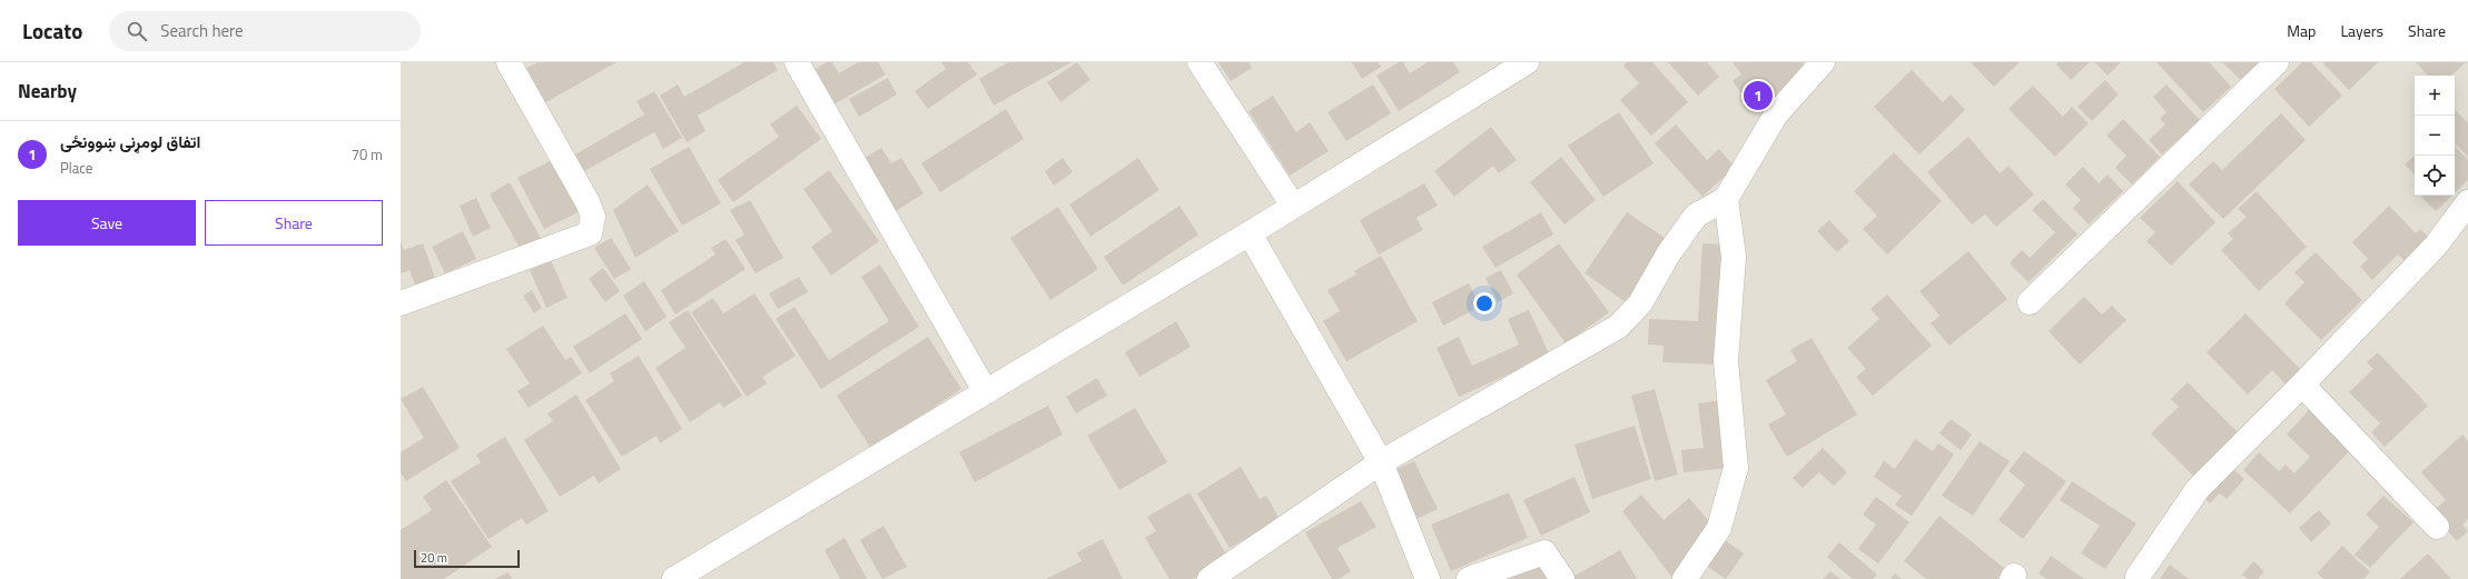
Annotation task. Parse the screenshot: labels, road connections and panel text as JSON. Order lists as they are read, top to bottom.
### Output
{
  "scale_bar": "20 m",
  "page": {
    "header": "Locato",
    "search": "Search here",
    "nav": ["Map", "Layers", "Share"],
    "heading": "Nearby",
    "map_buttons": ["+", "−"],
    "pins": "1",
    "list": [
      {
        "mark": "1",
        "name": "اتفاق لومړنی ښوونځی",
        "note": "Place",
        "value": "70 m"
      }
    ],
    "buttons": ["Save", "Share"],
    "scale": "20 m"
  }
}
